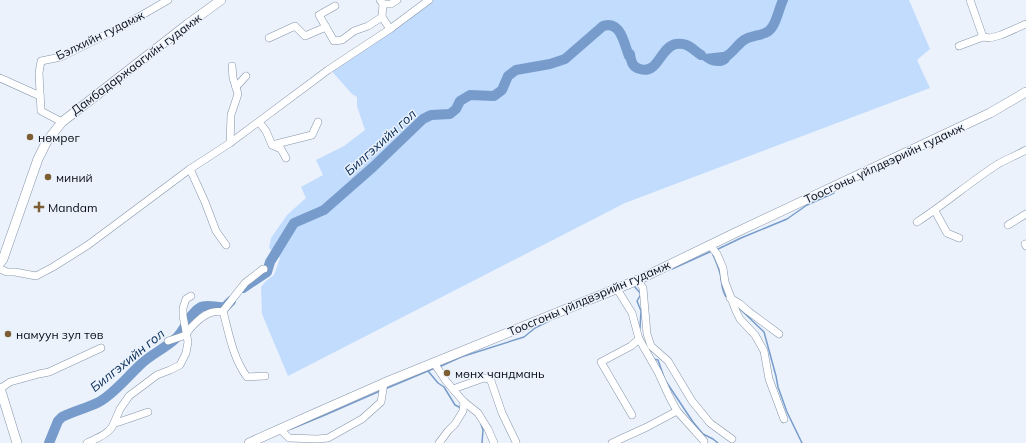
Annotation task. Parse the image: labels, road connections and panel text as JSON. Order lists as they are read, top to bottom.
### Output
{
  "streets": {
    "main road": ["Дамбадаржаагийн гудамж", "Тоосгоны үйлдвэрийн гудамж"],
    "street": ["Бэлхийн гудамж"]
  },
  "crossings": [
    ["Бэлхийн гудамж", "Дамбадаржаагийн гудамж"]
  ],
  "water": ["Билгэхийн гол"],
  "places": {
    "other": [
      "нөмрөг",
      "миний",
      "намуун зул төв",
      "мөнх чандмань"
    ],
    "health": ["Mandam"]
  }
}
